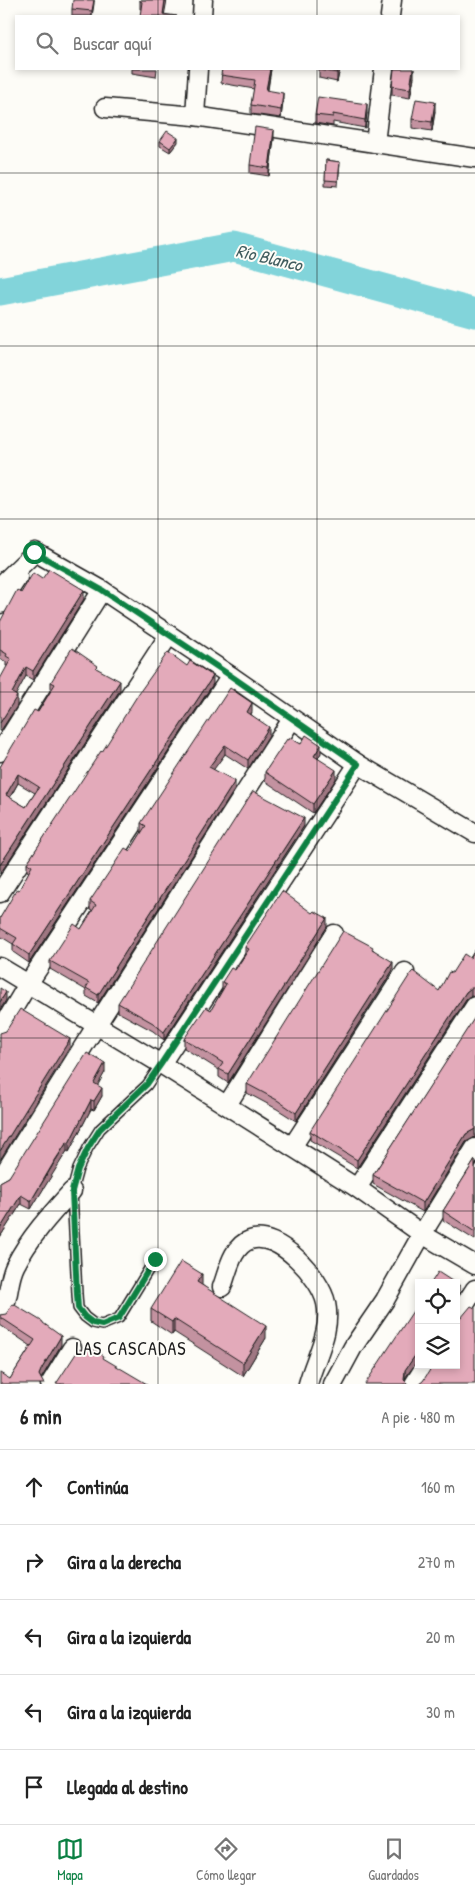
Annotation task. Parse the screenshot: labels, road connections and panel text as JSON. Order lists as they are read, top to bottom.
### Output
{
  "districts": ["LAS CASCADAS"],
  "water": ["Río Blanco"],
  "page": {
    "search": "Buscar aquí",
    "heading": ["6 min", "A pie · 480 m"],
    "list": [
      ["Continúa", "160 m"],
      ["Gira a la derecha", "270 m"],
      ["Gira a la izquierda", "20 m"],
      ["Gira a la izquierda", "30 m"],
      "Llegada al destino"
    ],
    "nav": ["Mapa", "Cómo llegar", "Guardados"]
  }
}
